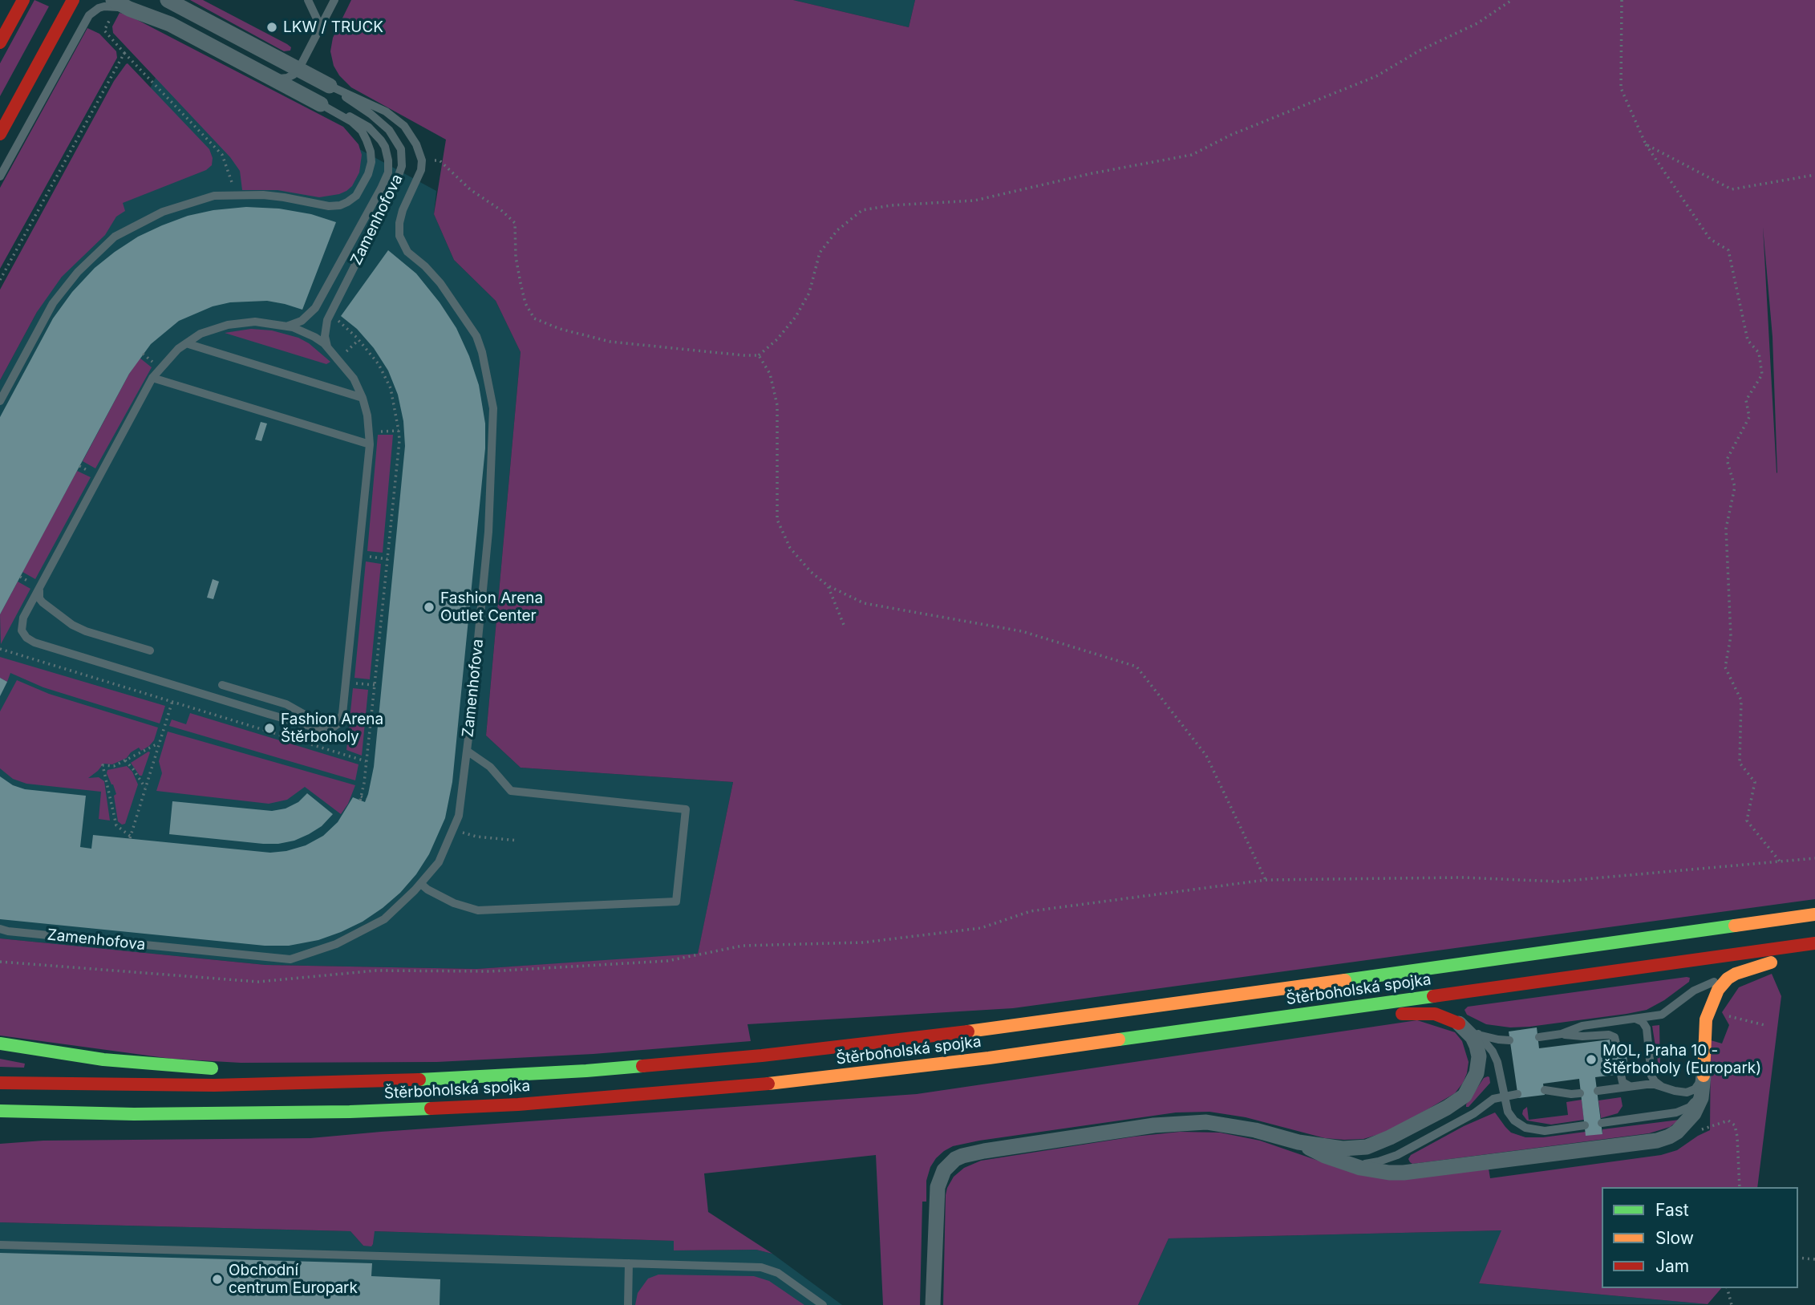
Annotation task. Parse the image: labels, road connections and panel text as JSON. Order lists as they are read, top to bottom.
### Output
{
  "streets": {
    "main road": ["Štěrboholská spojka"],
    "street": ["Zamenhofova"]
  },
  "places": [
    "LKW / TRUCK",
    "Fashion Arena Outlet Center",
    "Fashion Arena Štěrboholy",
    "MOL, Praha 10 - Štěrboholy (Europark)",
    "Obchodní centrum Europark"
  ],
  "legend": ["Fast", "Slow", "Jam"]
}
